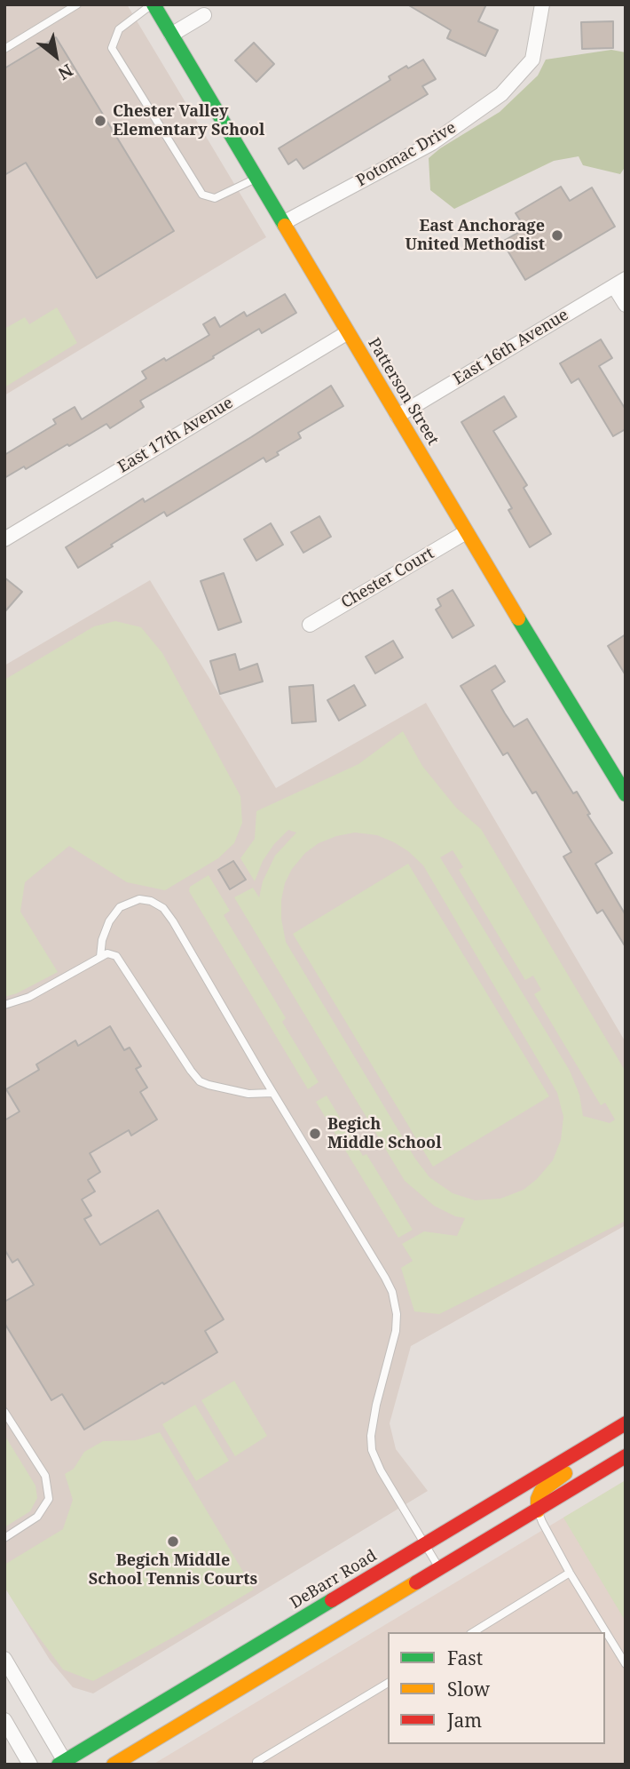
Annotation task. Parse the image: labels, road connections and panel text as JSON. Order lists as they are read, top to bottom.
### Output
{
  "streets": {
    "main road": ["Patterson Street", "DeBarr Road"],
    "street": [
      "Potomac Drive",
      "East 16th Avenue",
      "East 17th Avenue",
      "Chester Court"
    ]
  },
  "crossings": [
    ["Potomac Drive", "Patterson Street"],
    ["East 16th Avenue", "Patterson Street"],
    ["Patterson Street", "East 17th Avenue"],
    ["Patterson Street", "Chester Court"]
  ],
  "places": [
    "Chester Valley Elementary School",
    "East Anchorage United Methodist",
    "Begich Middle School",
    "Begich Middle School Tennis Courts"
  ],
  "legend": ["Fast", "Slow", "Jam"],
  "north": "bottom right"
}
